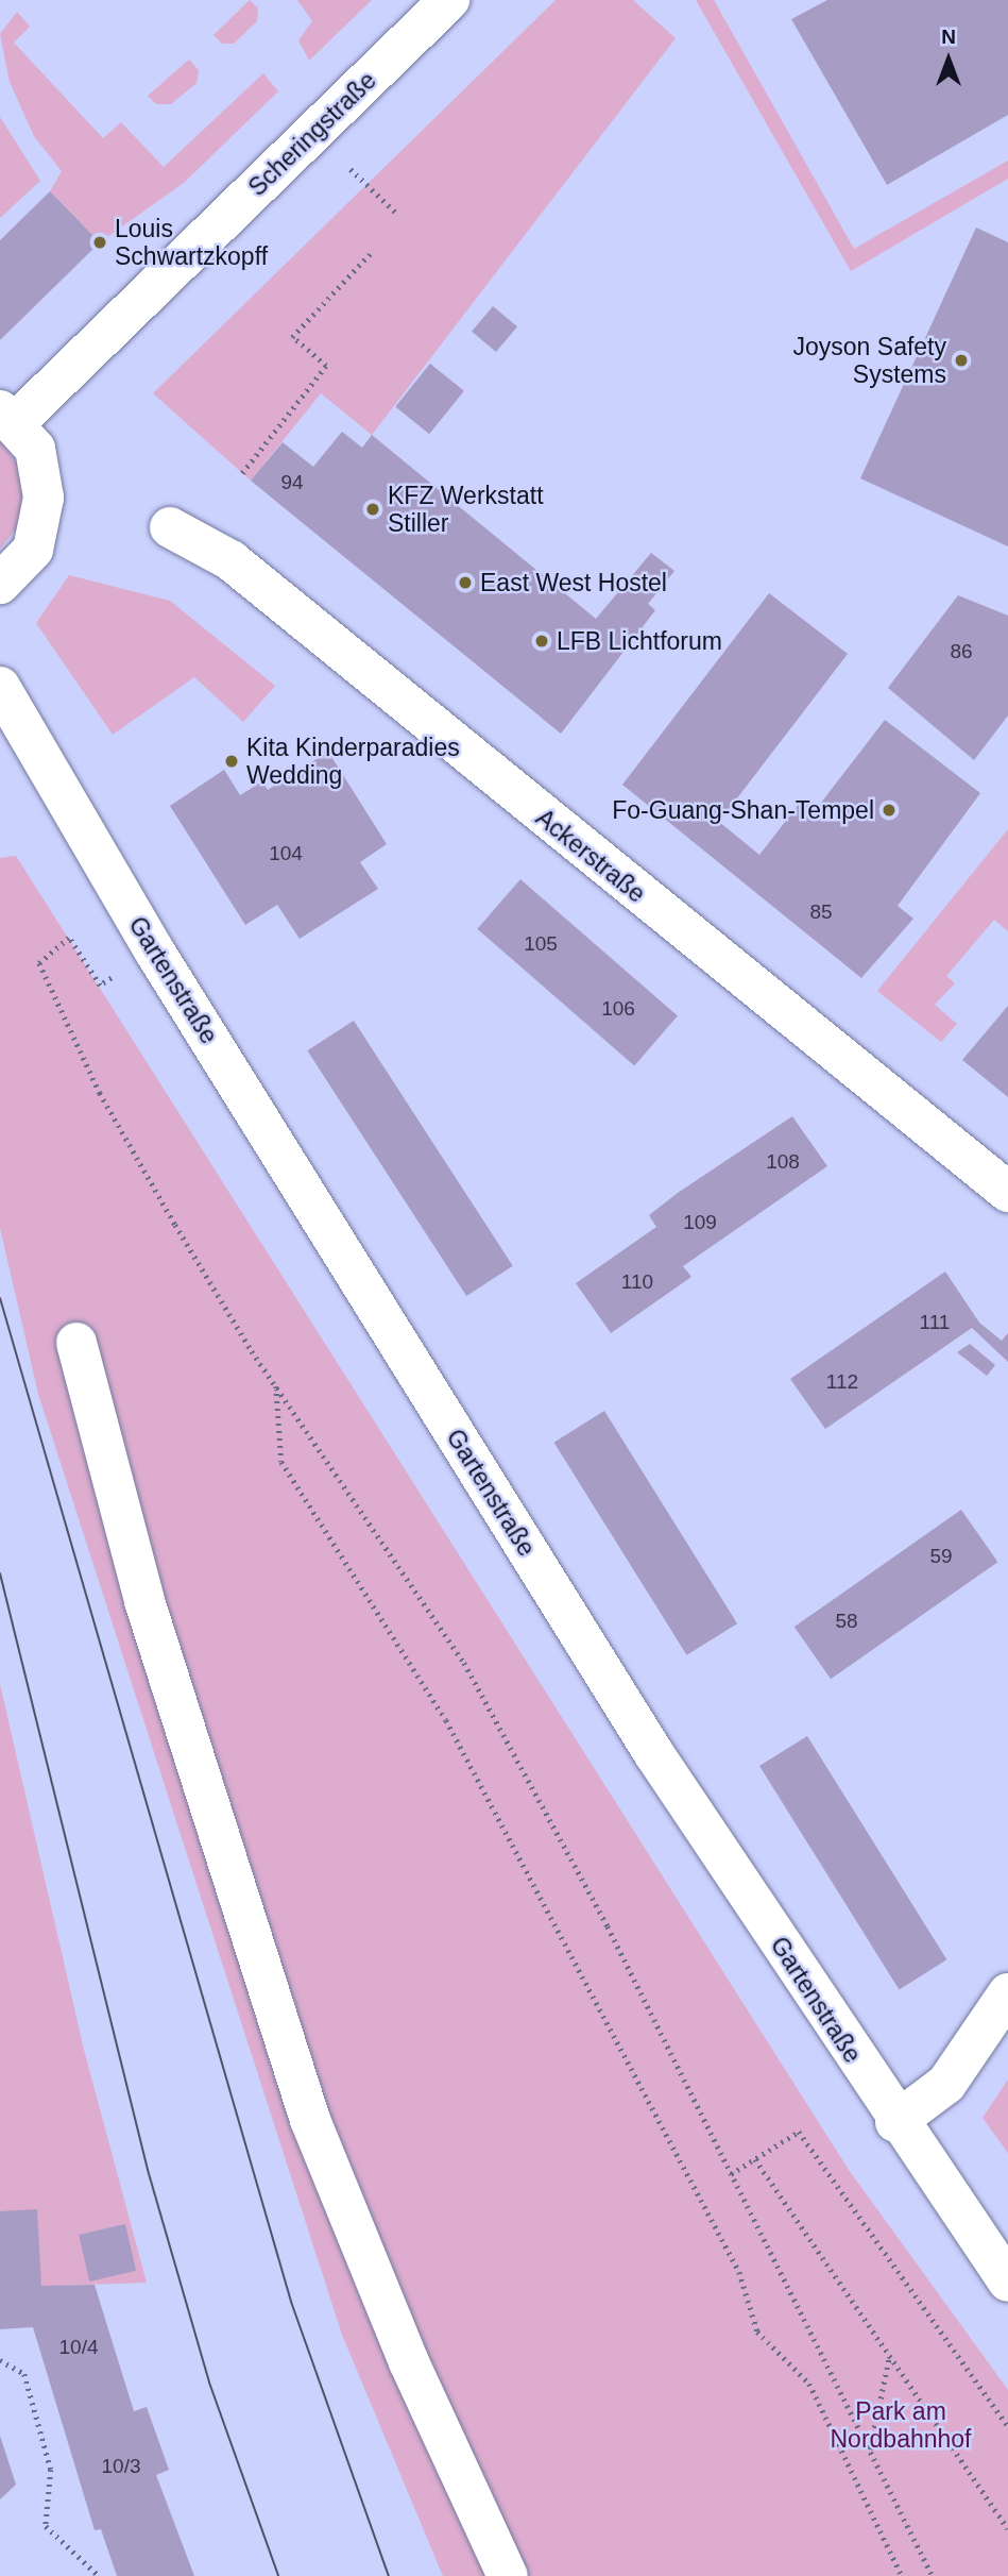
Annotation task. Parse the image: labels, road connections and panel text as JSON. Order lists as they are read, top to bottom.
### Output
{
  "streets": {
    "street": ["Scheringstraße", "Ackerstraße", "Gartenstraße"]
  },
  "parks": ["Park am Nordbahnhof"],
  "places": [
    "Louis Schwartzkopff",
    "Joyson Safety Systems",
    "KFZ Werkstatt Stiller",
    "East West Hostel",
    "LFB Lichtforum",
    "Kita Kinderparadies Wedding",
    "Fo-Guang-Shan-Tempel"
  ],
  "house_numbers": [
    "94",
    "86",
    "104",
    "85",
    "105",
    "106",
    "108",
    "109",
    "110",
    "111",
    "112",
    "59",
    "58",
    "10/4",
    "10/3"
  ],
  "north": "top"
}
